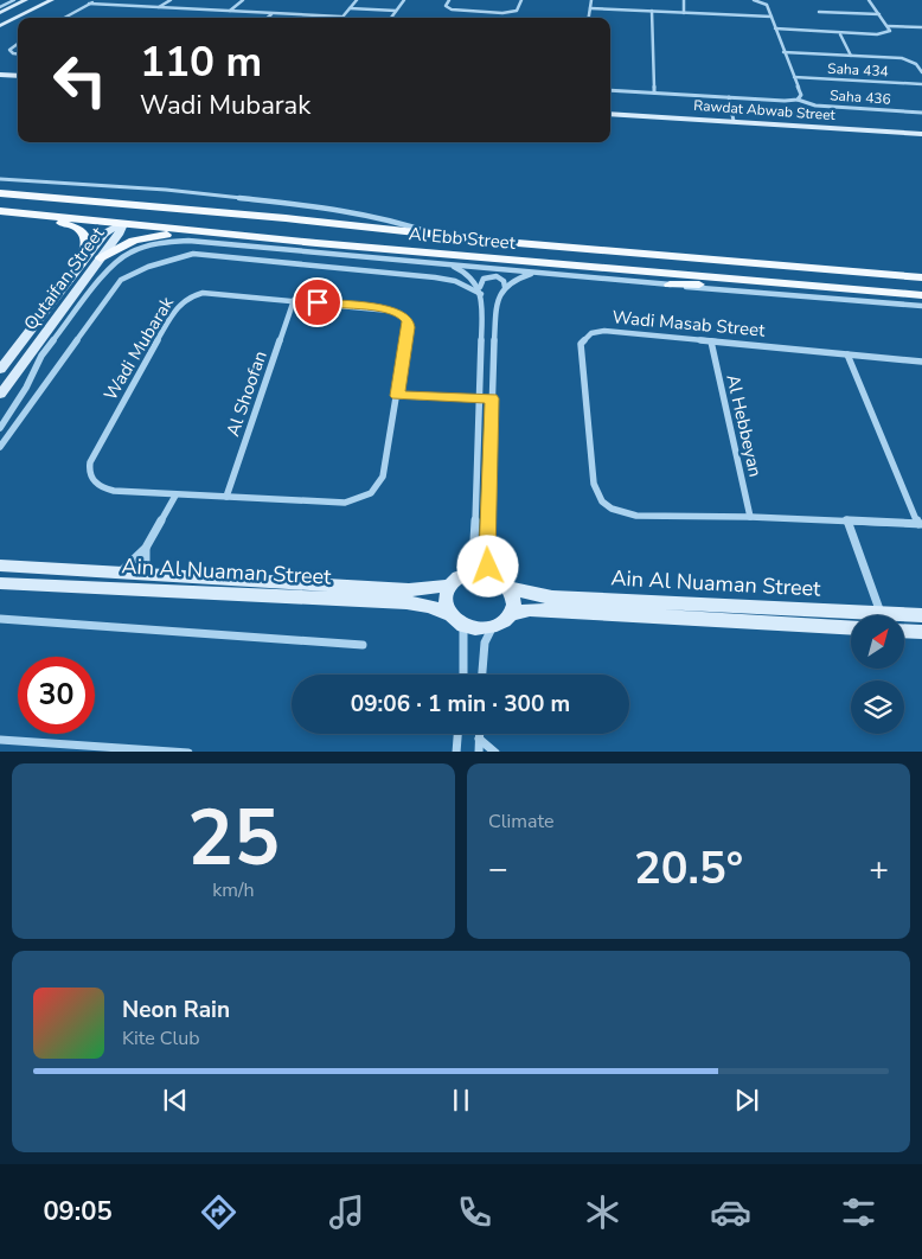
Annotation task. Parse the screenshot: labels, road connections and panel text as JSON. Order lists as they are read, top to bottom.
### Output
{
  "streets": {
    "main road": ["Al Ebb Street"],
    "street": [
      "Saha 434",
      "Saha 436",
      "Rawdat Abwab Street",
      "Qutaifan Street",
      "Wadi Masab Street",
      "Wadi Mubarak",
      "Al Shoofan",
      "Al Hebbeyan",
      "Ain Al Nuaman Street"
    ]
  },
  "crossings": [
    ["Al Ebb Street", "Qutaifan Street"],
    ["Wadi Masab Street", "Al Hebbeyan"],
    ["Wadi Mubarak", "Al Shoofan"]
  ],
  "north": "top right",
  "page": {
    "turn": ["110 m", "Wadi Mubarak"],
    "limit": "30",
    "trip": "09:06 · 1 min · 300 m",
    "tile": [
      ["25", "km/h"],
      "Climate"
    ],
    "heat": ["−", "20.5°", "+"],
    "song": ["Neon Rain", "Kite Club"],
    "tabs": "09:05"
  }
}
